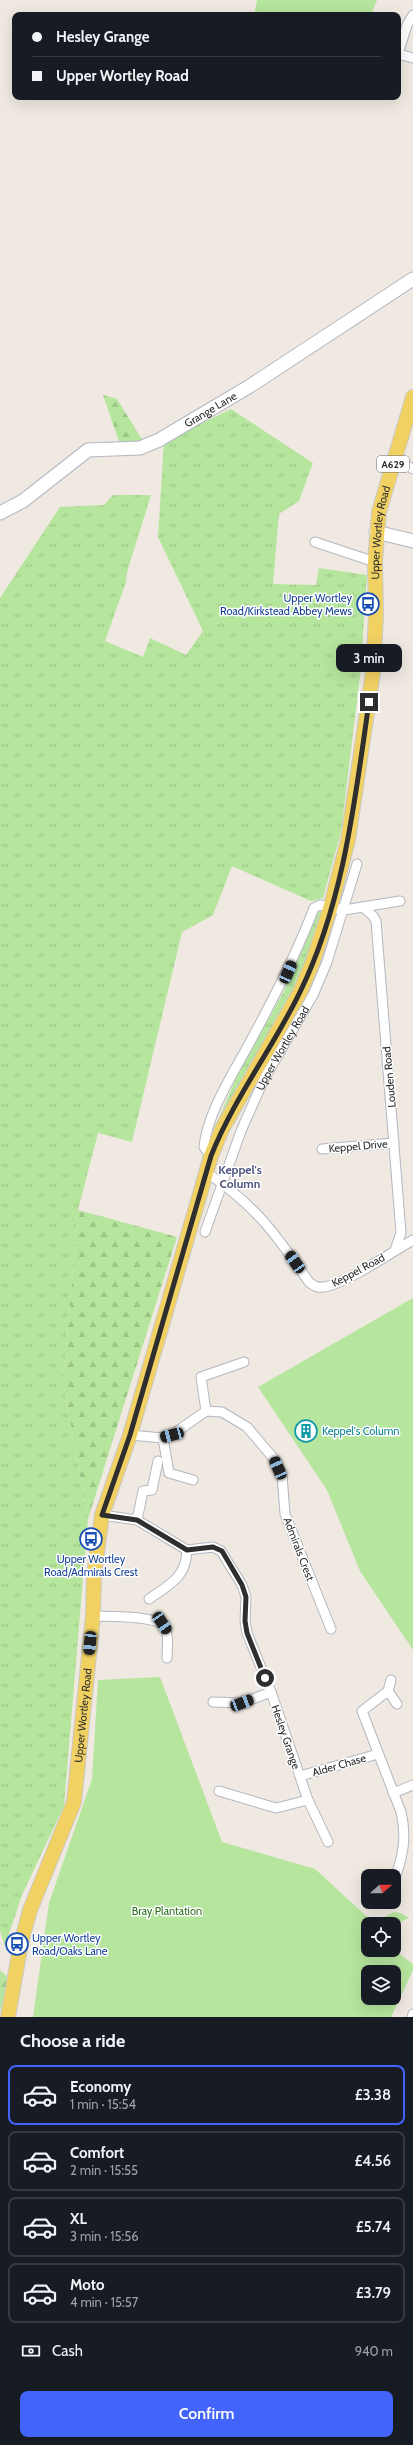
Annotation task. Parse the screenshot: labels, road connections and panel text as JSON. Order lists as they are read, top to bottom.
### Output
{
  "streets": {
    "main road": ["A629", "Upper Wortley Road"],
    "street": [
      "Grange Lane",
      "Louden Road",
      "Keppel Drive",
      "Keppel Road",
      "Admirals Crest",
      "Hesley Grange",
      "Alder Chase"
    ]
  },
  "crossings": [
    ["Upper Wortley Road", "Keppel Road"],
    ["Louden Road", "Keppel Drive"],
    ["Louden Road", "Keppel Road"],
    ["Hesley Grange", "Alder Chase"]
  ],
  "districts": ["Keppel's Column"],
  "parks": ["Bray Plantation"],
  "places": {
    "bus stop": ["Upper Wortley Road/Kirkstead Abbey Mews", "Upper Wortley Road/Admirals Crest", "Upper Wortley Road/Oaks Lane"],
    "building": ["Keppel's Column"]
  },
  "north": "right",
  "page": {
    "banner": ["Hesley Grange", "Upper Wortley Road"],
    "bubble": "3 min",
    "heading": "Choose a ride",
    "list": [
      {
        "name": "Economy",
        "note": "1 min · 15:54",
        "value": "£3.38"
      },
      {
        "name": "Comfort",
        "note": "2 min · 15:55",
        "value": "£4.56"
      },
      {
        "name": "XL",
        "note": "3 min · 15:56",
        "value": "£5.74"
      },
      {
        "name": "Moto",
        "note": "4 min · 15:57",
        "value": "£3.79"
      }
    ],
    "pay": ["Cash", "940 m"],
    "buttons": "Confirm"
  }
}
